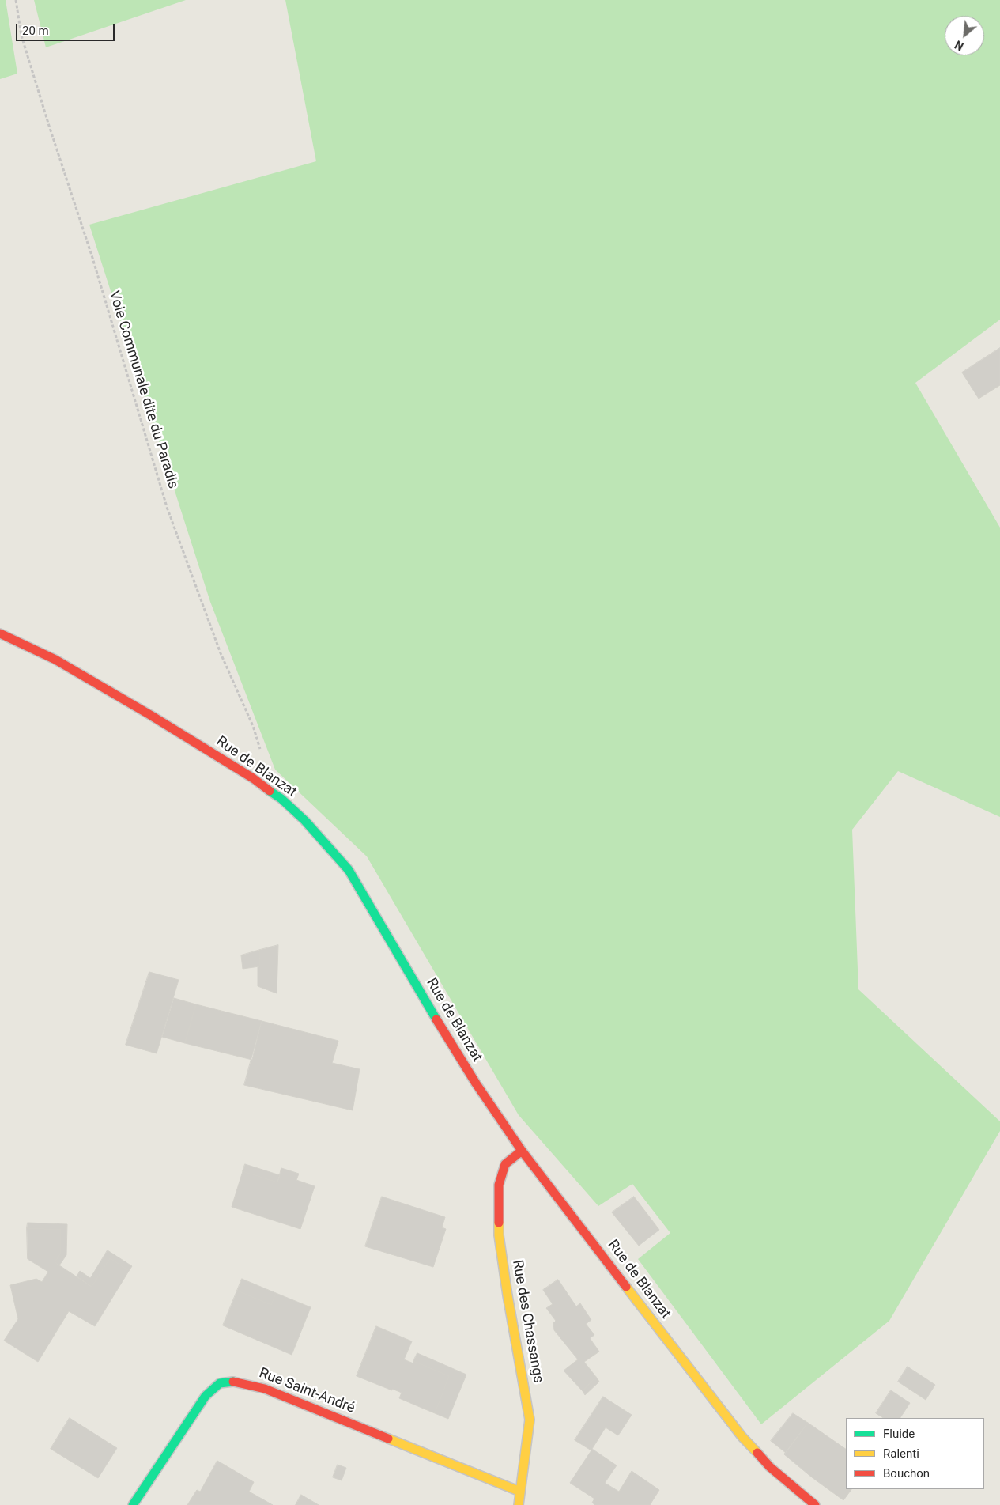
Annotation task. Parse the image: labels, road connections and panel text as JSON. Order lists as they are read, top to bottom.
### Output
{
  "streets": {
    "street": ["Rue de Blanzat", "Rue des Chassangs", "Rue Saint-André"],
    "path": ["Voie Communale dite du Paradis"]
  },
  "crossings": [
    ["Voie Communale dite du Paradis", "Rue de Blanzat"],
    ["Rue de Blanzat", "Rue des Chassangs"],
    ["Rue des Chassangs", "Rue Saint-André"]
  ],
  "legend": ["Fluide", "Ralenti", "Bouchon"],
  "scale_bar": "20 m",
  "north": "bottom left"
}
